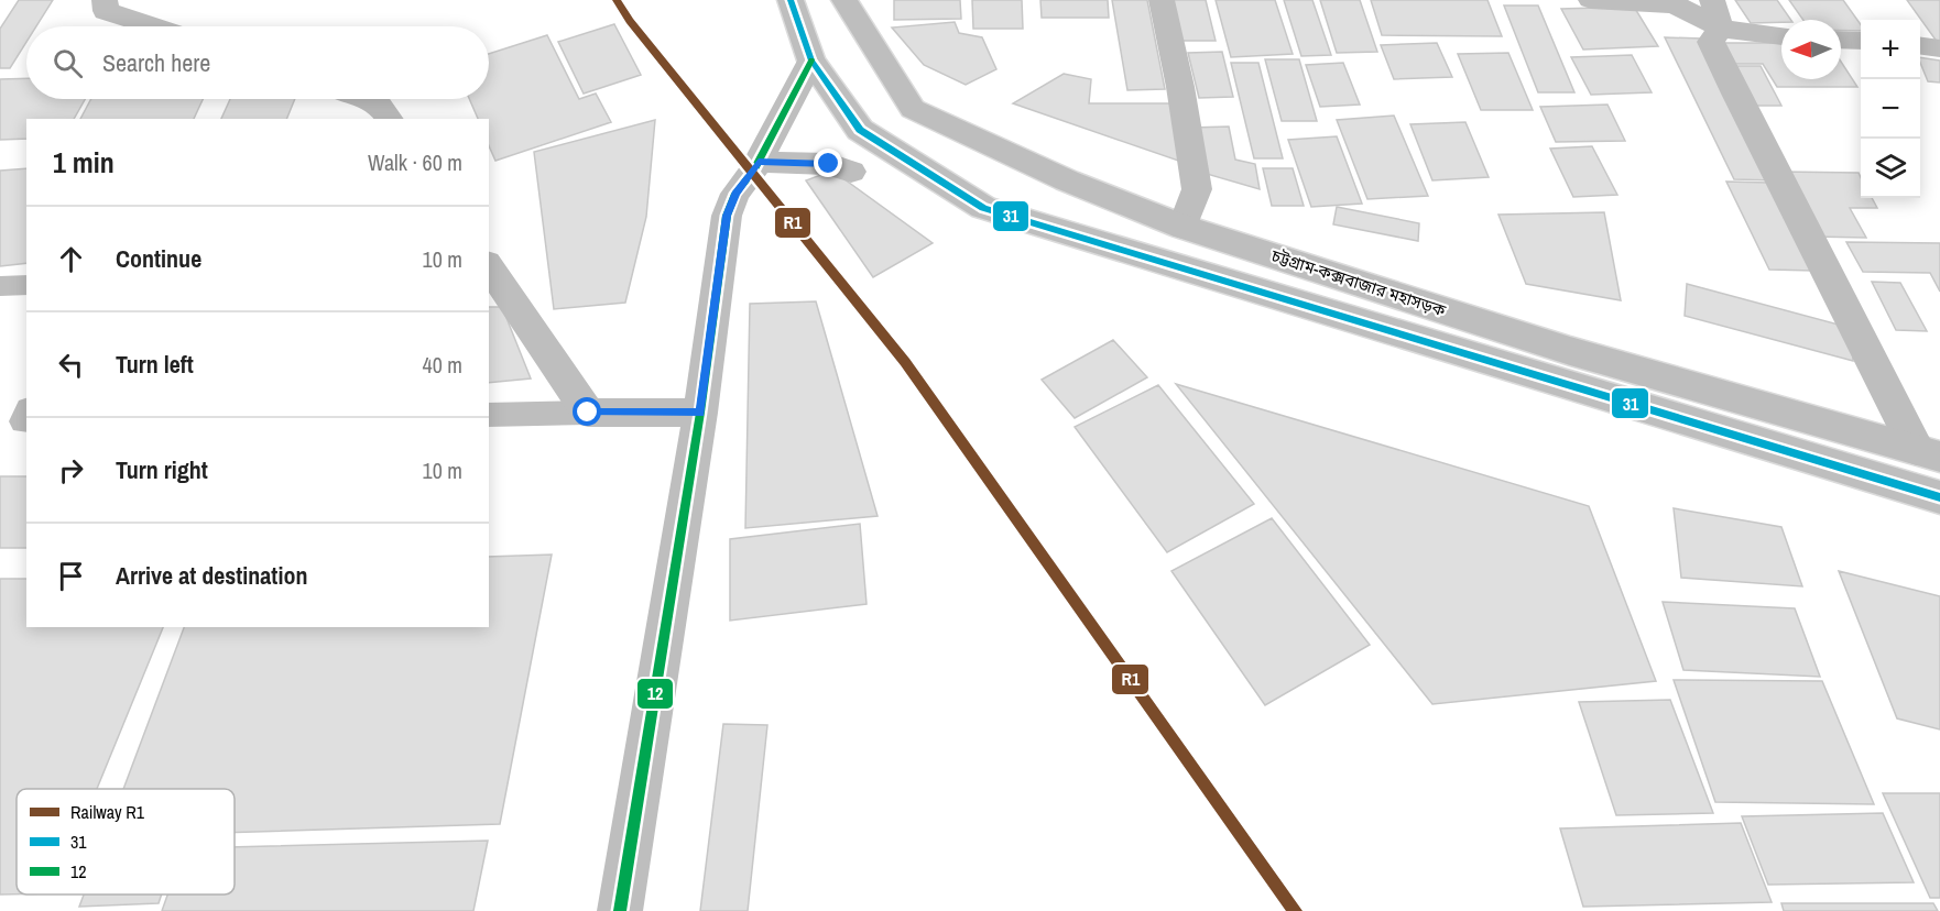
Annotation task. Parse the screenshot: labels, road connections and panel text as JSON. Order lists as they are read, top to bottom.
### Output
{
  "streets": {
    "main road": ["চট্টগ্রাম-কক্সবাজার মহাসড়ক"]
  },
  "lines": ["rail line R1", "transit line 31", "transit line 12"],
  "legend": ["Railway R1", "31", "12"],
  "north": "left",
  "page": {
    "map_buttons": ["+", "−"],
    "search": "Search here",
    "heading": ["1 min", "Walk · 60 m"],
    "list": [
      ["Continue", "10 m"],
      ["Turn left", "40 m"],
      ["Turn right", "10 m"],
      "Arrive at destination"
    ]
  }
}
